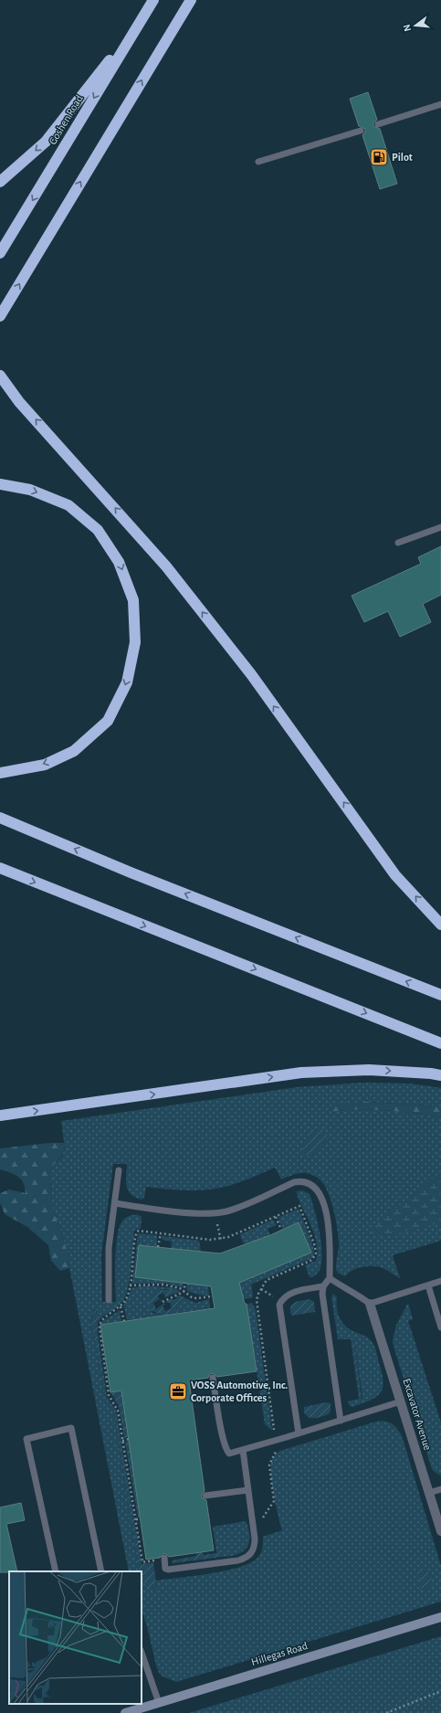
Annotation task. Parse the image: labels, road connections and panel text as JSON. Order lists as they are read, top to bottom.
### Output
{
  "streets": {
    "highway": ["Goshen Road"],
    "main road": ["Hillegas Road"],
    "street": ["Excavator Avenue"]
  },
  "places": {
    "fuel station": ["Pilot"],
    "office": ["VOSS Automotive, Inc. Corporate Offices"]
  },
  "north": "left"
}
